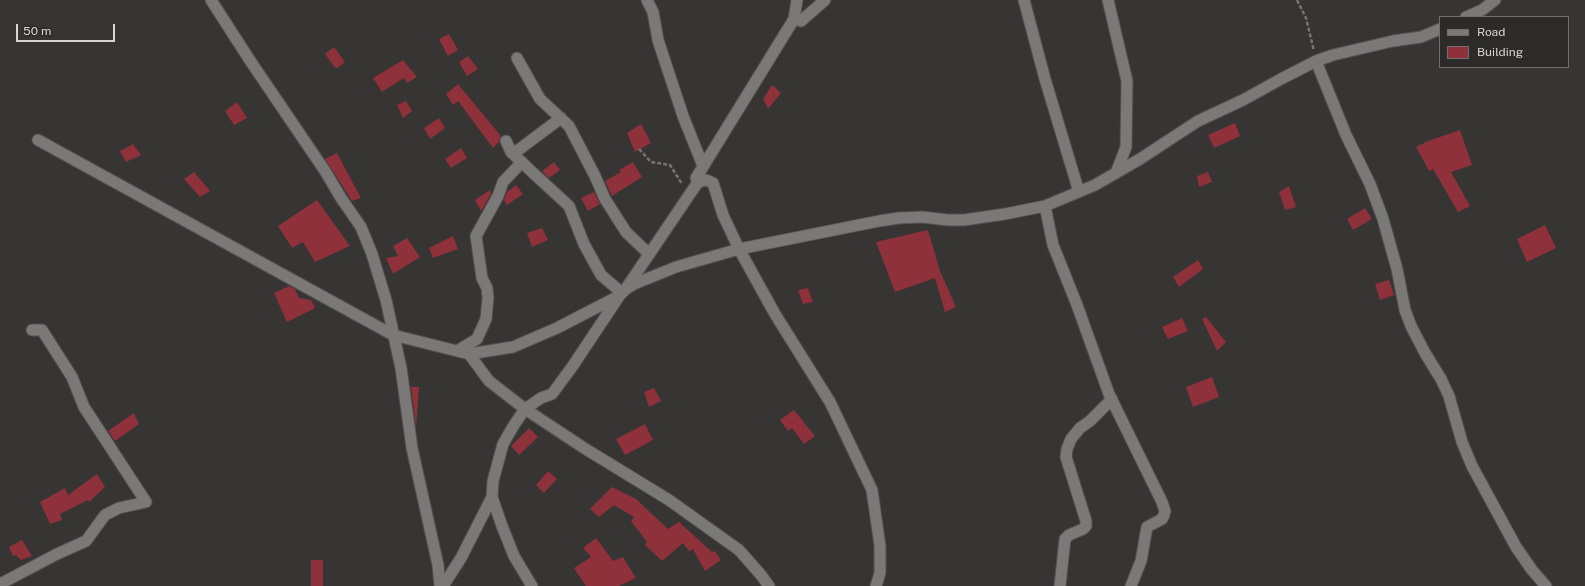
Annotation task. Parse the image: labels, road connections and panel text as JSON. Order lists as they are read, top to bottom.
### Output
{
  "legend": ["Road", "Building"],
  "scale_bar": "50 m"
}
